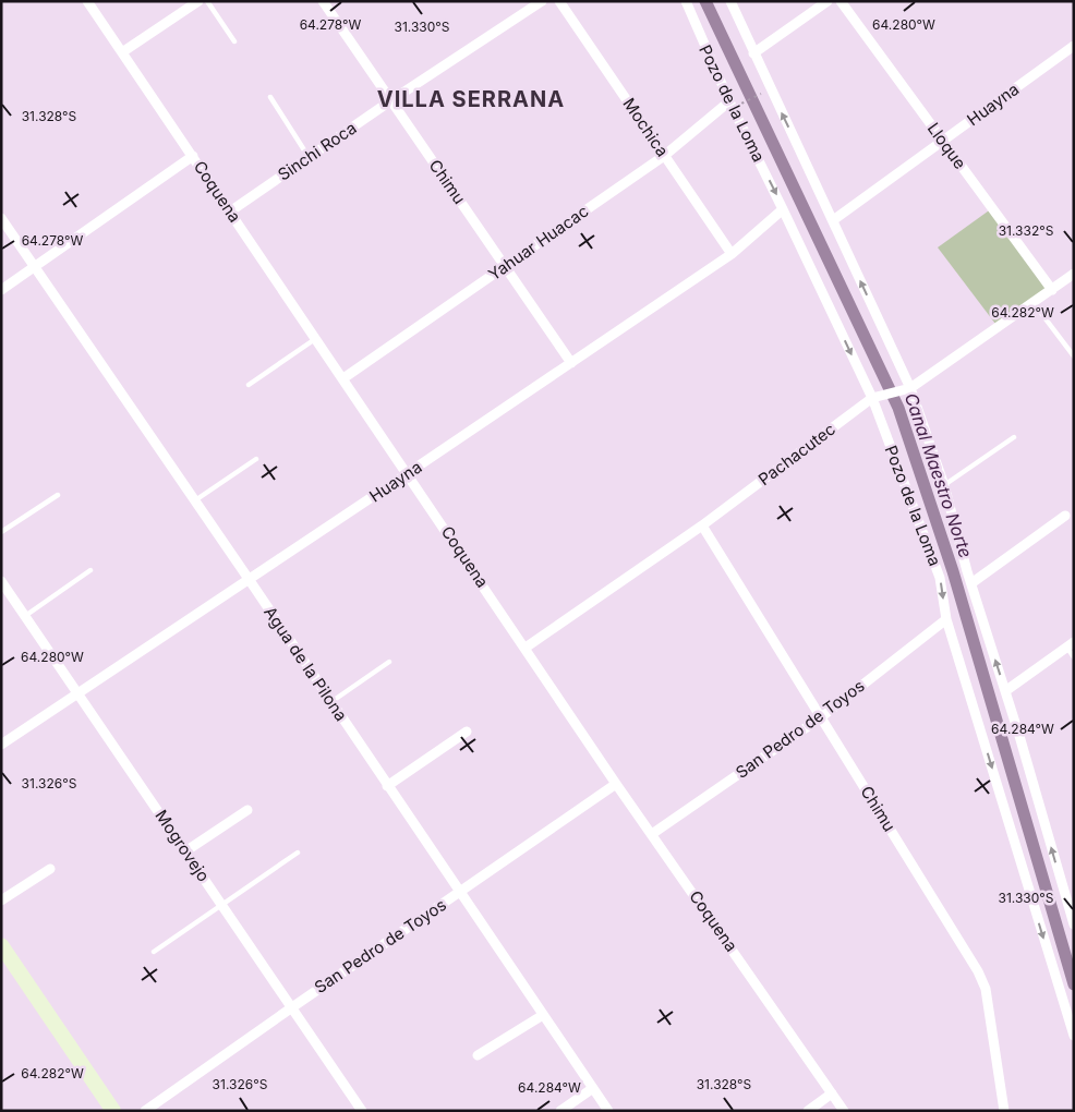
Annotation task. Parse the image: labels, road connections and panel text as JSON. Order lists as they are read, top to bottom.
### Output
{
  "streets": {
    "street": [
      "Pozo de la Loma",
      "Huayna",
      "Mochica",
      "Lloque",
      "Sinchi Roca",
      "Chimu",
      "Coquena",
      "Yahuar Huacac",
      "Pachacutec",
      "Agua de la Pilona",
      "San Pedro de Toyos",
      "Mogrovejo"
    ]
  },
  "crossings": [
    ["Pozo de la Loma", "Huayna"],
    ["Pozo de la Loma", "Yahuar Huacac"],
    ["Pozo de la Loma", "Pachacutec"],
    ["Pozo de la Loma", "San Pedro de Toyos"],
    ["Huayna", "Mochica"],
    ["Huayna", "Lloque"],
    ["Huayna", "Chimu"],
    ["Huayna", "Coquena"],
    ["Huayna", "Agua de la Pilona"],
    ["Huayna", "Mogrovejo"],
    ["Mochica", "Yahuar Huacac"],
    ["Lloque", "Pachacutec"],
    ["Sinchi Roca", "Chimu"],
    ["Sinchi Roca", "Coquena"],
    ["Chimu", "Yahuar Huacac"],
    ["Chimu", "Pachacutec"],
    ["Chimu", "San Pedro de Toyos"],
    ["Coquena", "Yahuar Huacac"],
    ["Coquena", "Pachacutec"],
    ["Coquena", "San Pedro de Toyos"],
    ["Agua de la Pilona", "San Pedro de Toyos"],
    ["San Pedro de Toyos", "Mogrovejo"]
  ],
  "districts": ["VILLA SERRANA"],
  "water": ["Canal Maestro Norte"],
  "coordinates": [
    "64.278°W",
    "64.280°W",
    "31.330°S",
    "31.328°S",
    "31.332°S",
    "64.282°W",
    "64.284°W",
    "31.326°S"
  ]
}
